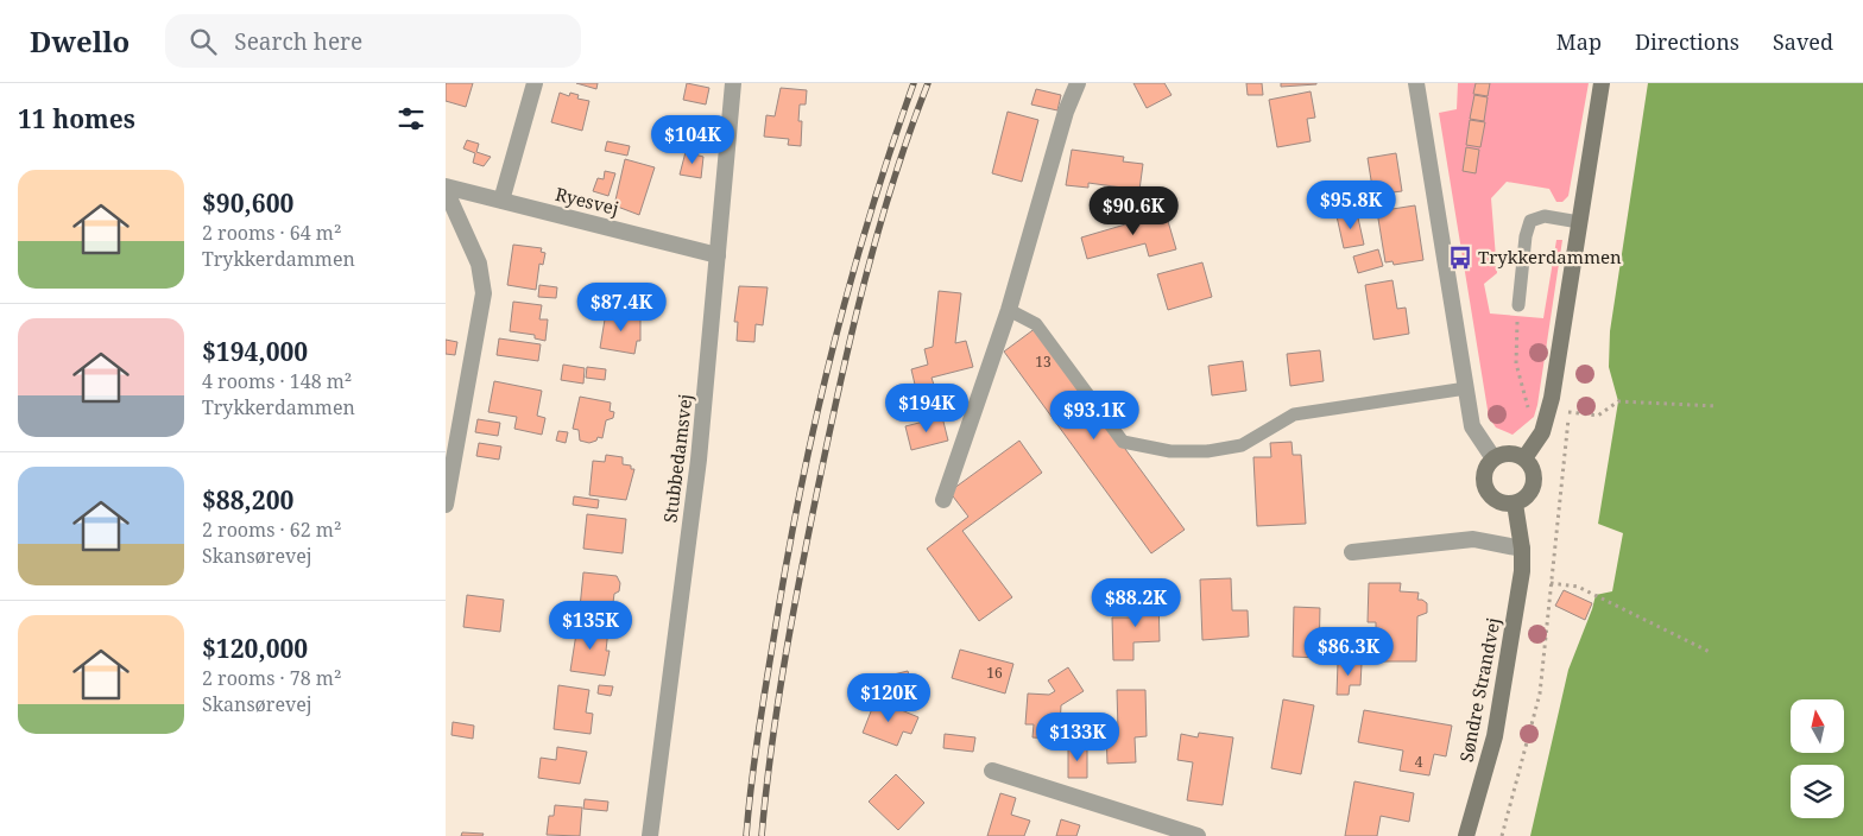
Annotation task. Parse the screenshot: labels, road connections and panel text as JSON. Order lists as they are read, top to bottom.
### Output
{
  "streets": {
    "main road": ["Søndre Strandvej"],
    "street": ["Ryesvej", "Stubbedamsvej"]
  },
  "crossings": [
    ["Ryesvej", "Stubbedamsvej"]
  ],
  "places": {
    "bus stop": ["Trykkerdammen"]
  },
  "house_numbers": ["13", "16", "4"],
  "north": "top",
  "page": {
    "header": "Dwello",
    "search": "Search here",
    "nav": ["Map", "Directions", "Saved"],
    "heading": "11 homes",
    "price": [
      "$104K",
      "$95.8K",
      "$90.6K",
      "$87.4K",
      "$194K",
      "$93.1K",
      "$88.2K",
      "$135K",
      "$86.3K",
      "$120K",
      "$133K"
    ],
    "list": [
      {
        "name": "$90,600",
        "note": "2 rooms · 64 m² · Trykkerdammen"
      },
      {
        "name": "$194,000",
        "note": "4 rooms · 148 m² · Trykkerdammen"
      },
      {
        "name": "$88,200",
        "note": "2 rooms · 62 m² · Skansørevej"
      },
      {
        "name": "$120,000",
        "note": "2 rooms · 78 m² · Skansørevej"
      }
    ]
  }
}
